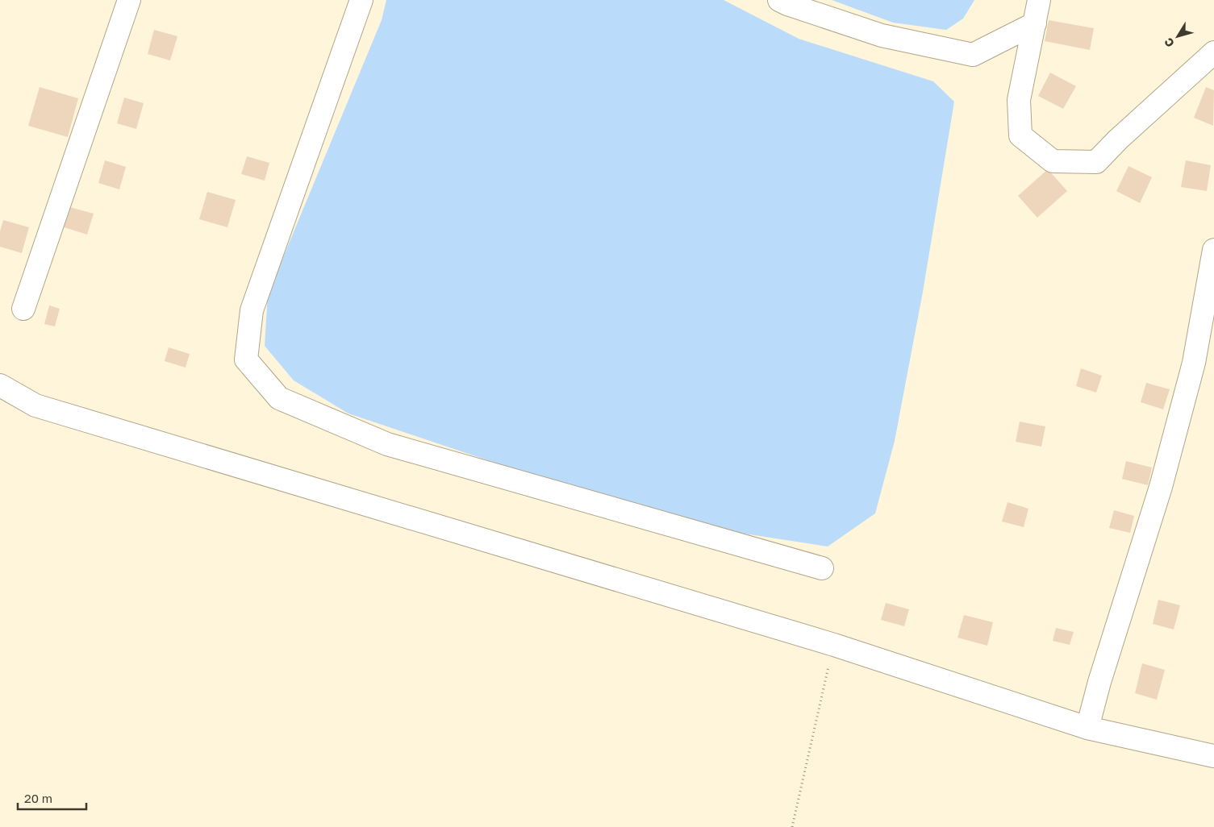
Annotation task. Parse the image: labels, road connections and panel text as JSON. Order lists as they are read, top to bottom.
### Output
{
  "scale_bar": "20 m",
  "north": "bottom left"
}
